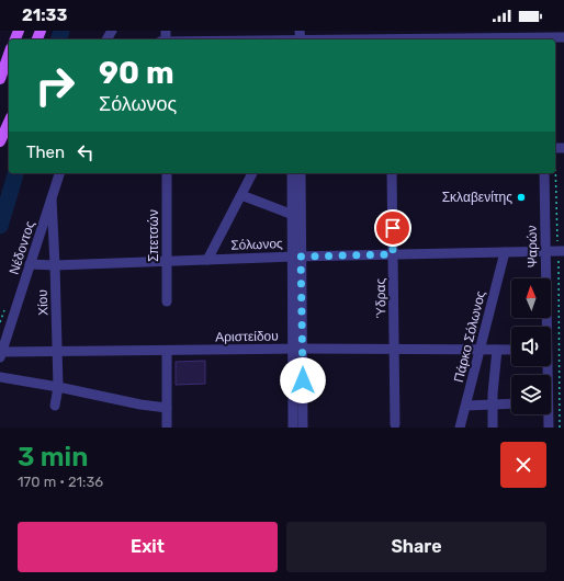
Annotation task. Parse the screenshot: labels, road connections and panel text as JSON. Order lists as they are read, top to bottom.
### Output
{
  "streets": {
    "street": [
      "Σπετσών",
      "Σόλωνος",
      "Ψαρών",
      "Νέδοντος",
      "Ύδρας",
      "Χίου",
      "Αριστείδου",
      "Πάρκο Σόλωνος"
    ]
  },
  "crossings": [
    ["Σπετσών", "Σόλωνος"],
    ["Σόλωνος", "Ψαρών"],
    ["Σόλωνος", "Νέδοντος"],
    ["Σόλωνος", "Ύδρας"],
    ["Σόλωνος", "Χίου"],
    ["Σόλωνος", "Πάρκο Σόλωνος"],
    ["Νέδοντος", "Χίου"],
    ["Νέδοντος", "Αριστείδου"],
    ["Ύδρας", "Αριστείδου"],
    ["Χίου", "Αριστείδου"],
    ["Αριστείδου", "Πάρκο Σόλωνος"]
  ],
  "places": ["Σκλαβενίτης"],
  "north": "top",
  "page": {
    "status": "21:33",
    "turn": ["90 m", "Σόλωνος"],
    "then": "Then",
    "heading": ["3 min", "170 m · 21:36"],
    "buttons": ["Exit", "Share"]
  }
}
